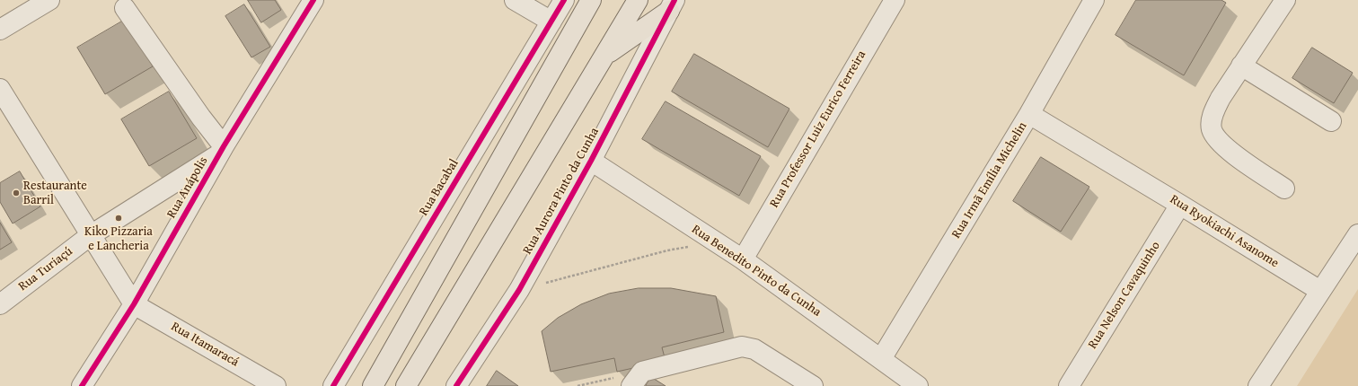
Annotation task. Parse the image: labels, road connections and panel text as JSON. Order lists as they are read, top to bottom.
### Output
{
  "streets": {
    "street": [
      "Rua Professor Luiz Eurico Ferreira",
      "Rua Irmã Emília Michelin",
      "Rua Anápolis",
      "Rua Bacabal",
      "Rua Aurora Pinto da Cunha",
      "Rua Ryokiachi Asanome",
      "Rua Turiaçú",
      "Rua Benedito Pinto da Cunha",
      "Rua Nelson Cavaquinho",
      "Rua Itamaracá"
    ]
  },
  "crossings": [
    ["Rua Professor Luiz Eurico Ferreira", "Rua Benedito Pinto da Cunha"],
    ["Rua Irmã Emília Michelin", "Rua Ryokiachi Asanome"],
    ["Rua Irmã Emília Michelin", "Rua Benedito Pinto da Cunha"],
    ["Rua Anápolis", "Rua Turiaçú"],
    ["Rua Anápolis", "Rua Itamaracá"],
    ["Rua Aurora Pinto da Cunha", "Rua Benedito Pinto da Cunha"],
    ["Rua Ryokiachi Asanome", "Rua Nelson Cavaquinho"]
  ],
  "places": ["Restaurante Barril", "Kiko Pizzaria e Lancheria"]
}
